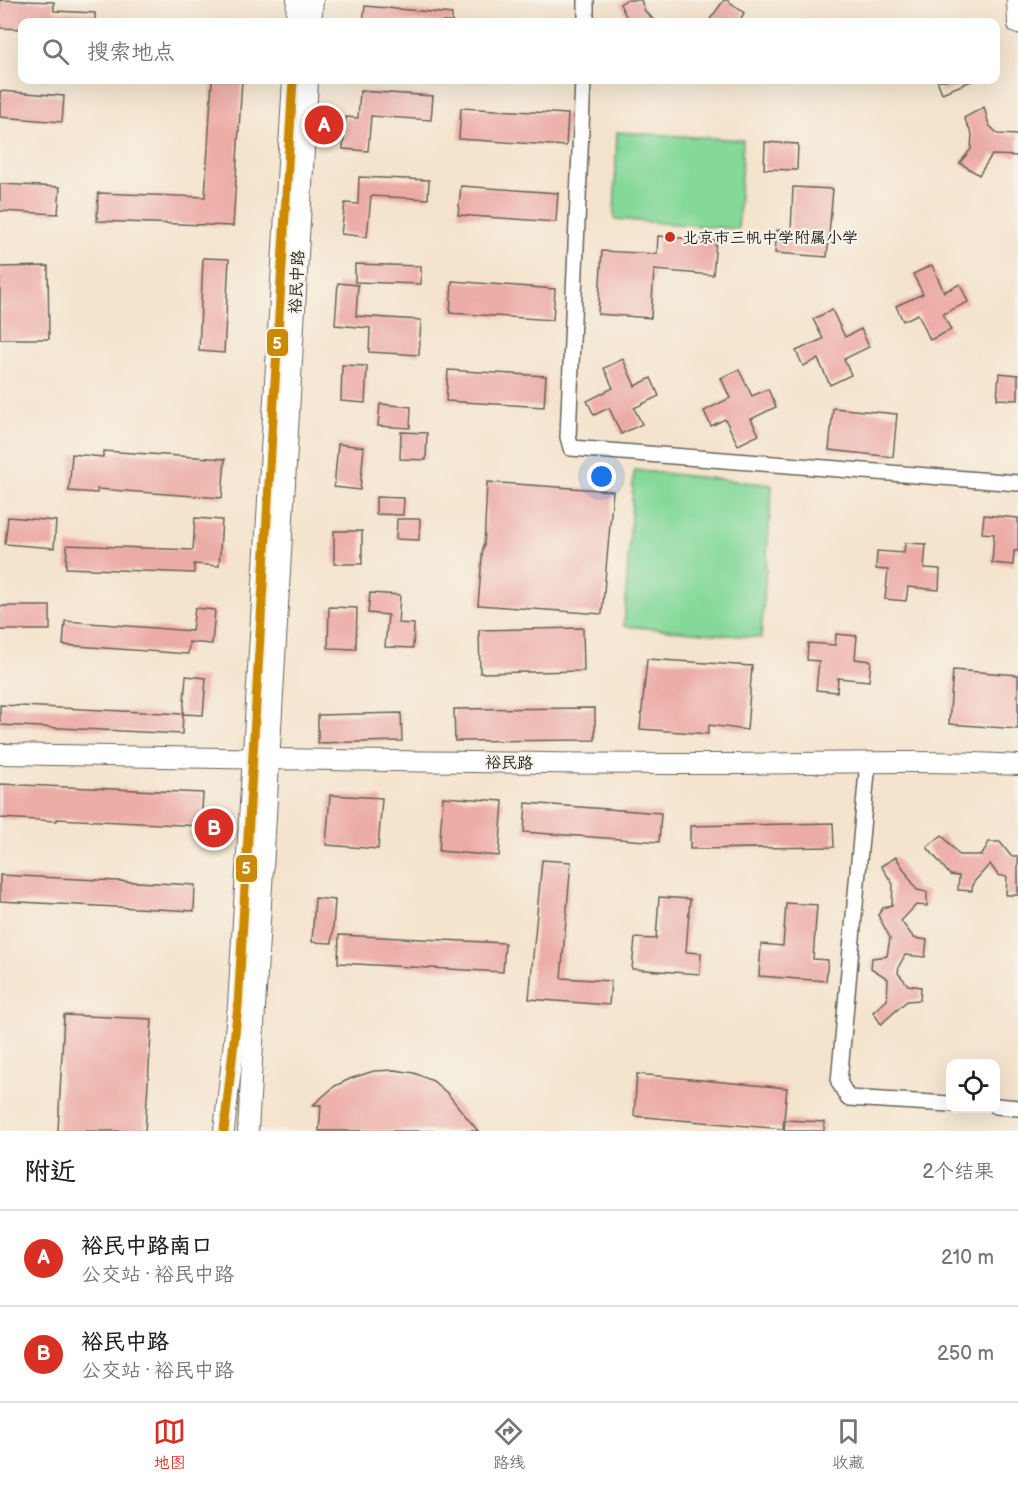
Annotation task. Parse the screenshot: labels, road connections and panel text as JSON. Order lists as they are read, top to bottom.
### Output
{
  "streets": {
    "street": ["裕民中路", "裕民路"]
  },
  "crossings": [
    ["裕民中路", "裕民路"]
  ],
  "places": ["北京市三帆中学附属小学"],
  "lines": ["transit line 5"],
  "page": {
    "search": "搜索地点",
    "pins": ["A", "B"],
    "heading": ["附近", "2个结果"],
    "list": [
      {
        "mark": "A",
        "name": "裕民中路南口",
        "note": "公交站 · 裕民中路",
        "value": "210 m"
      },
      {
        "mark": "B",
        "name": "裕民中路",
        "note": "公交站 · 裕民中路",
        "value": "250 m"
      }
    ],
    "nav": ["地图", "路线", "收藏"]
  }
}
